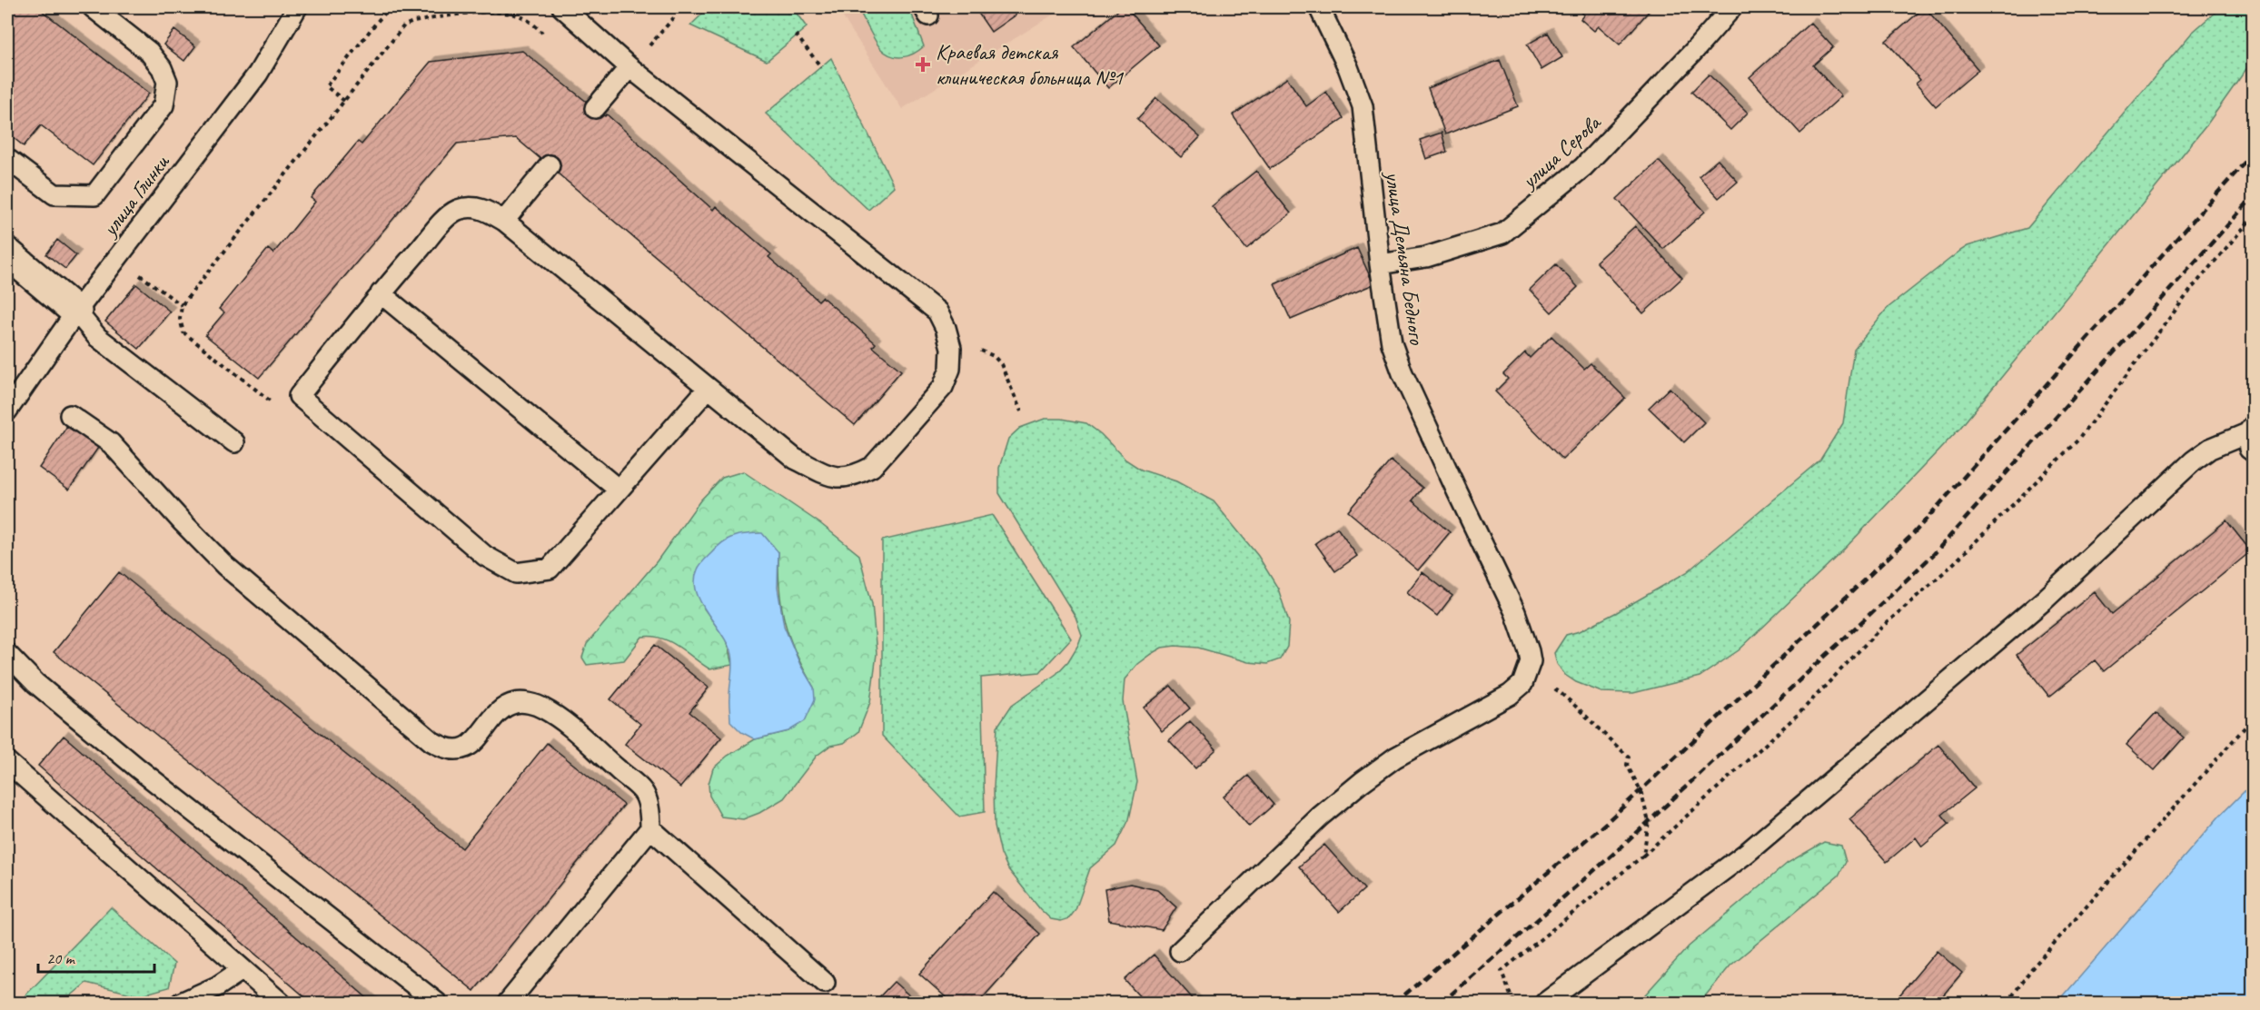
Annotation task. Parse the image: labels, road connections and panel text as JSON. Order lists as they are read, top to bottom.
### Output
{
  "streets": {
    "lane": ["улица Серова", "улица Глинки", "улица Демьяна Бедного"]
  },
  "crossings": [
    ["улица Серова", "улица Демьяна Бедного"]
  ],
  "places": {
    "health": ["Краевая детская клиническая больница №1"]
  },
  "scale_bar": "20 m"
}
